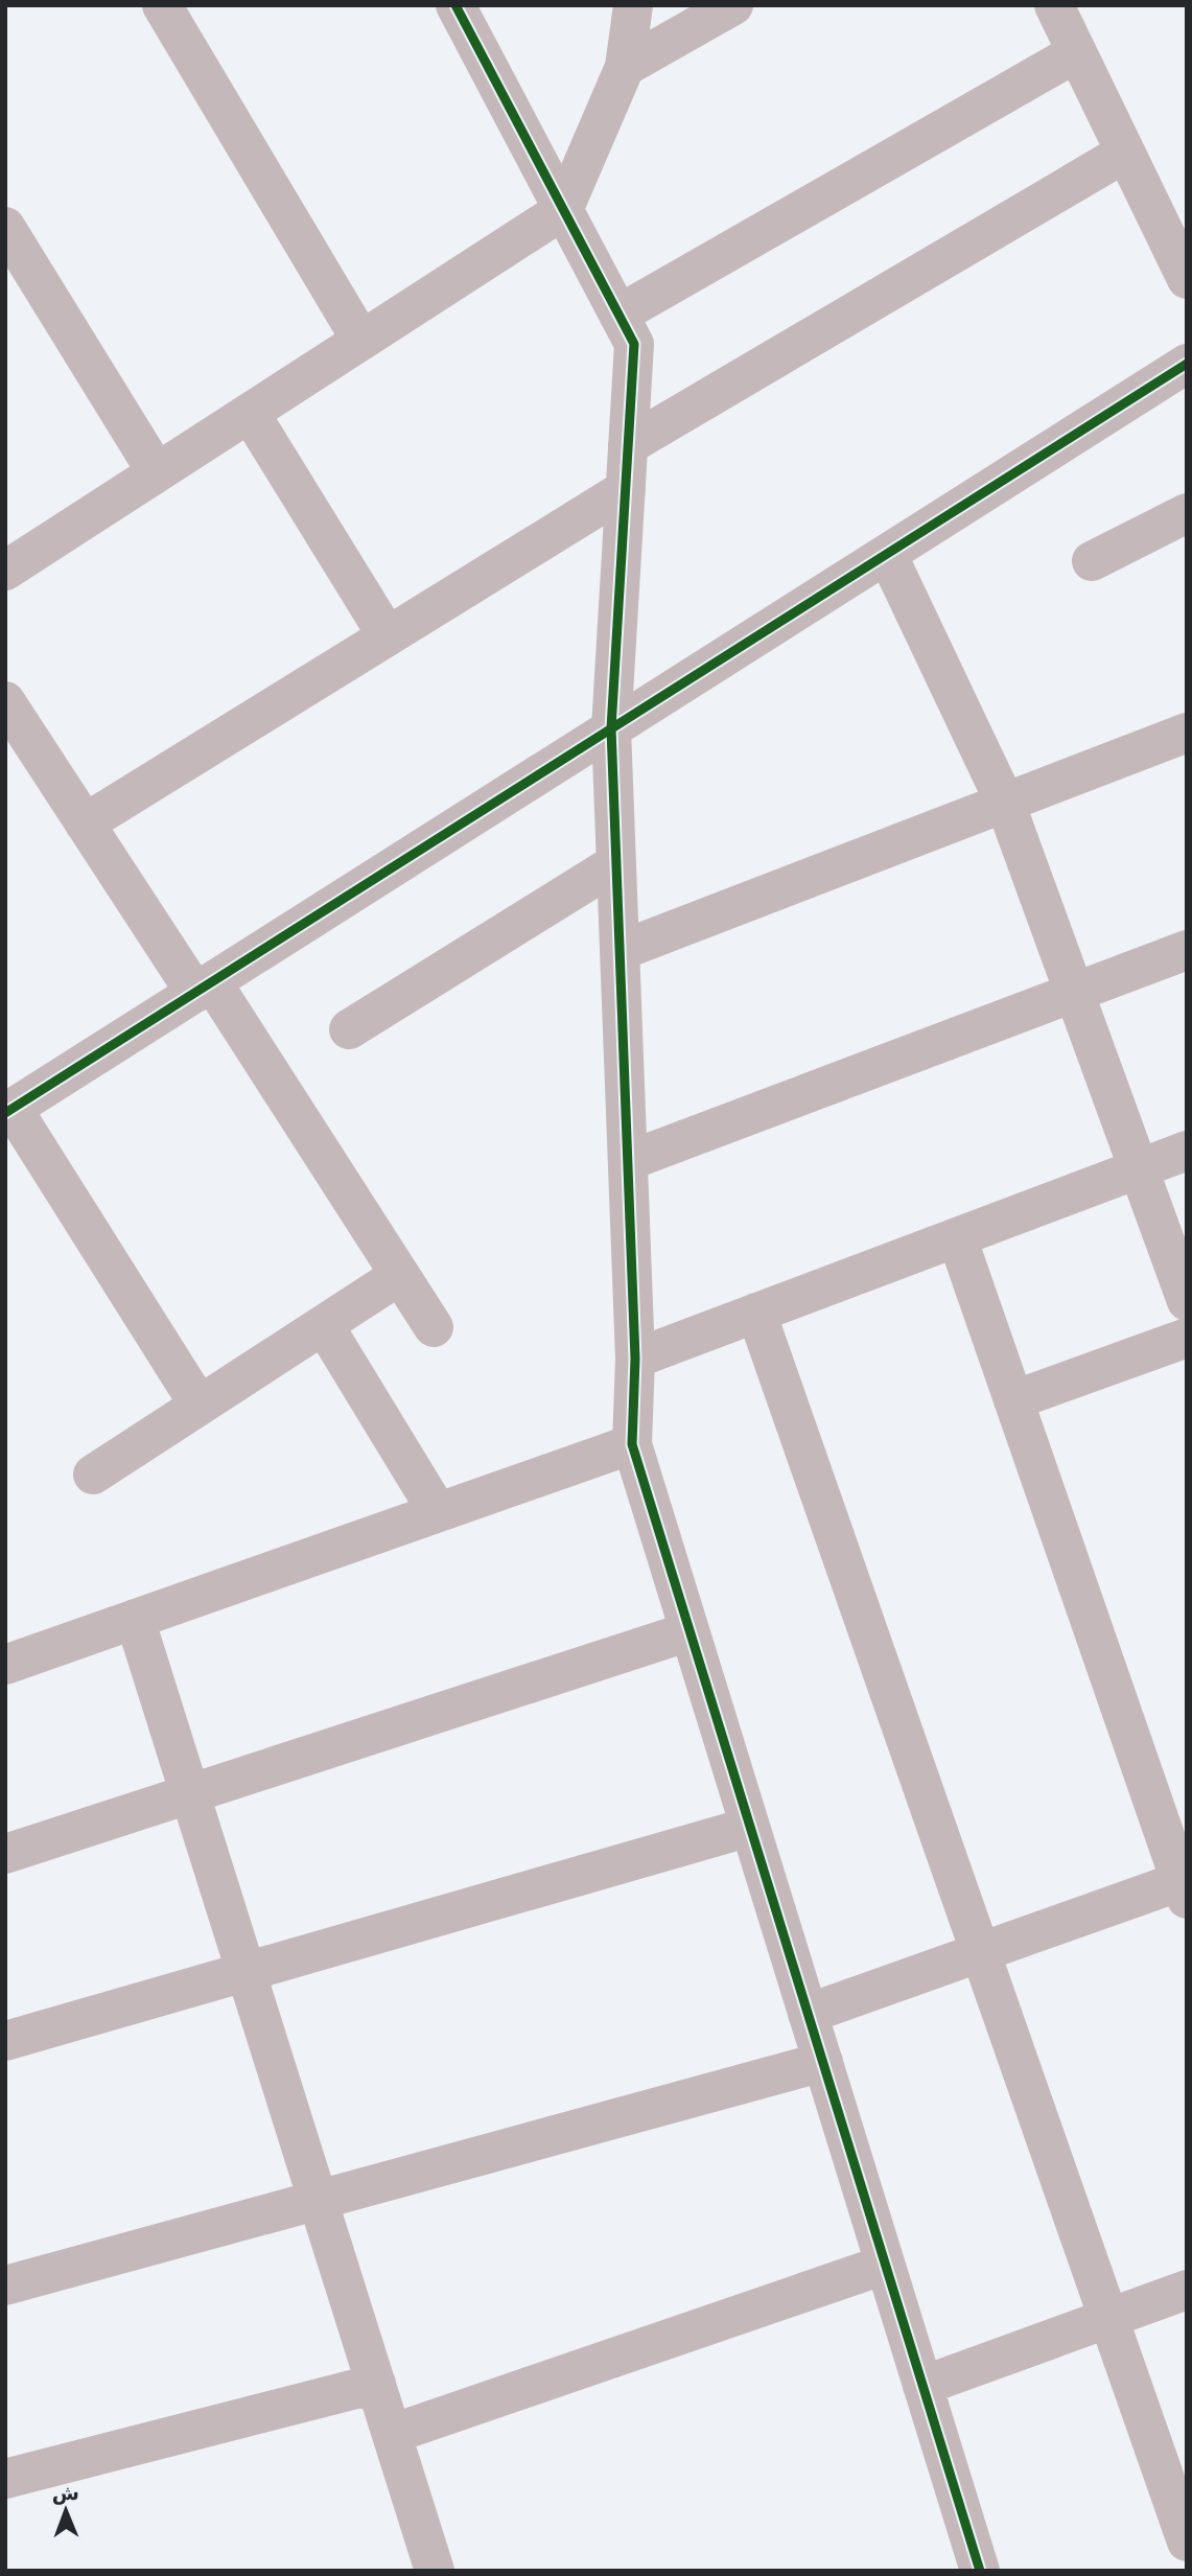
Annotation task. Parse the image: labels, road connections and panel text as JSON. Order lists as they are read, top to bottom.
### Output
{
  "north": "top"
}
